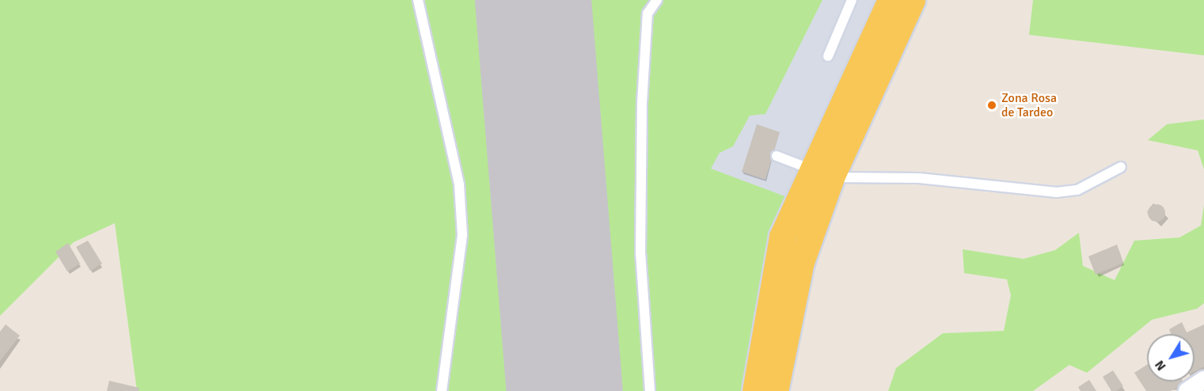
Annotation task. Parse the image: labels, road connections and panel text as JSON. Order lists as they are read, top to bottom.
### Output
{
  "places": ["Zona Rosa de Tardeo"],
  "north": "bottom left"
}
